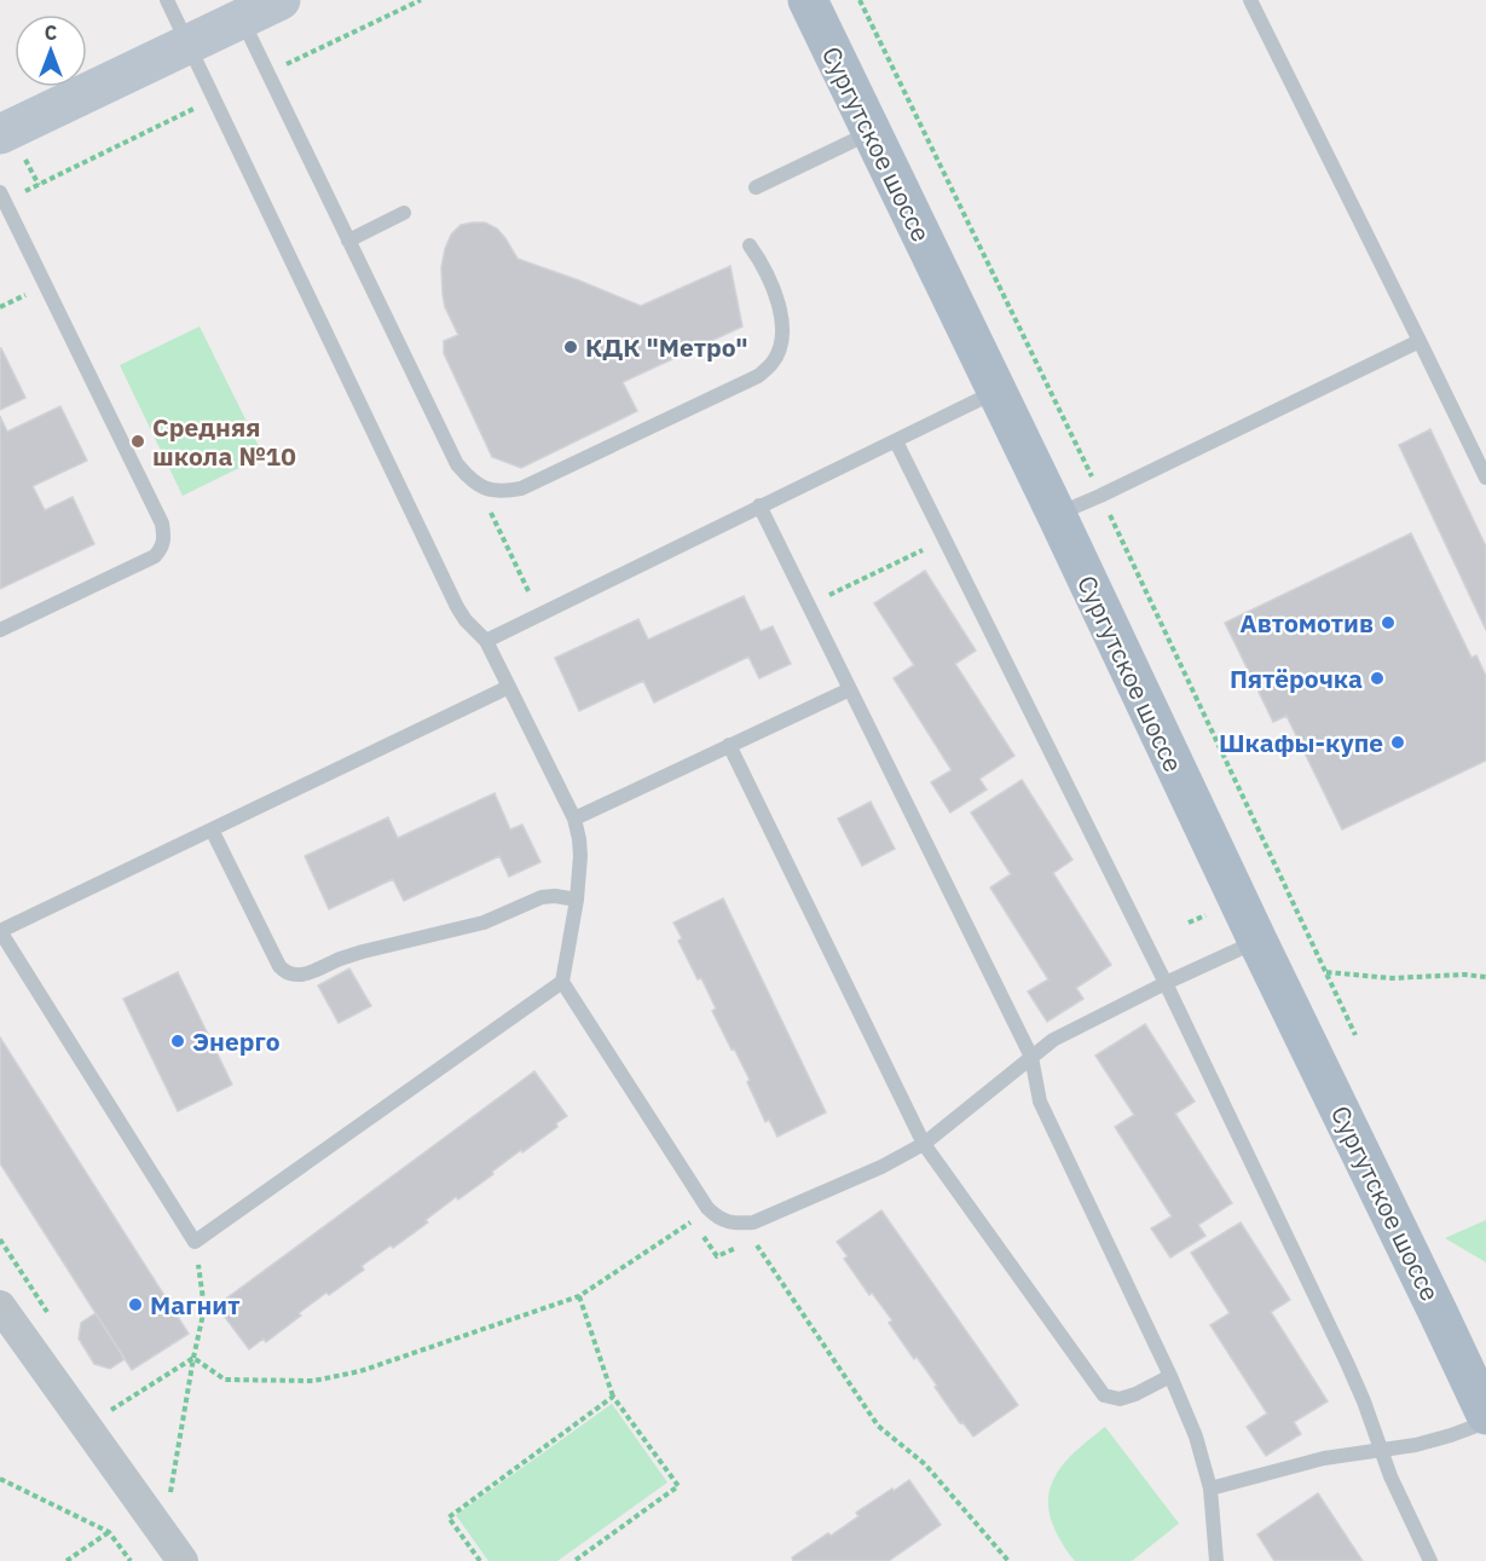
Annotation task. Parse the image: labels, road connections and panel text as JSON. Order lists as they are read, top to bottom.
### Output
{
  "streets": {
    "main road": ["Сургутское шоссе"]
  },
  "places": [
    "КДК \"Метро\"",
    "Средняя школа №10",
    "Автомотив",
    "Пятёрочка",
    "Шкафы-купе",
    "Энерго",
    "Магнит"
  ],
  "north": "top"
}
